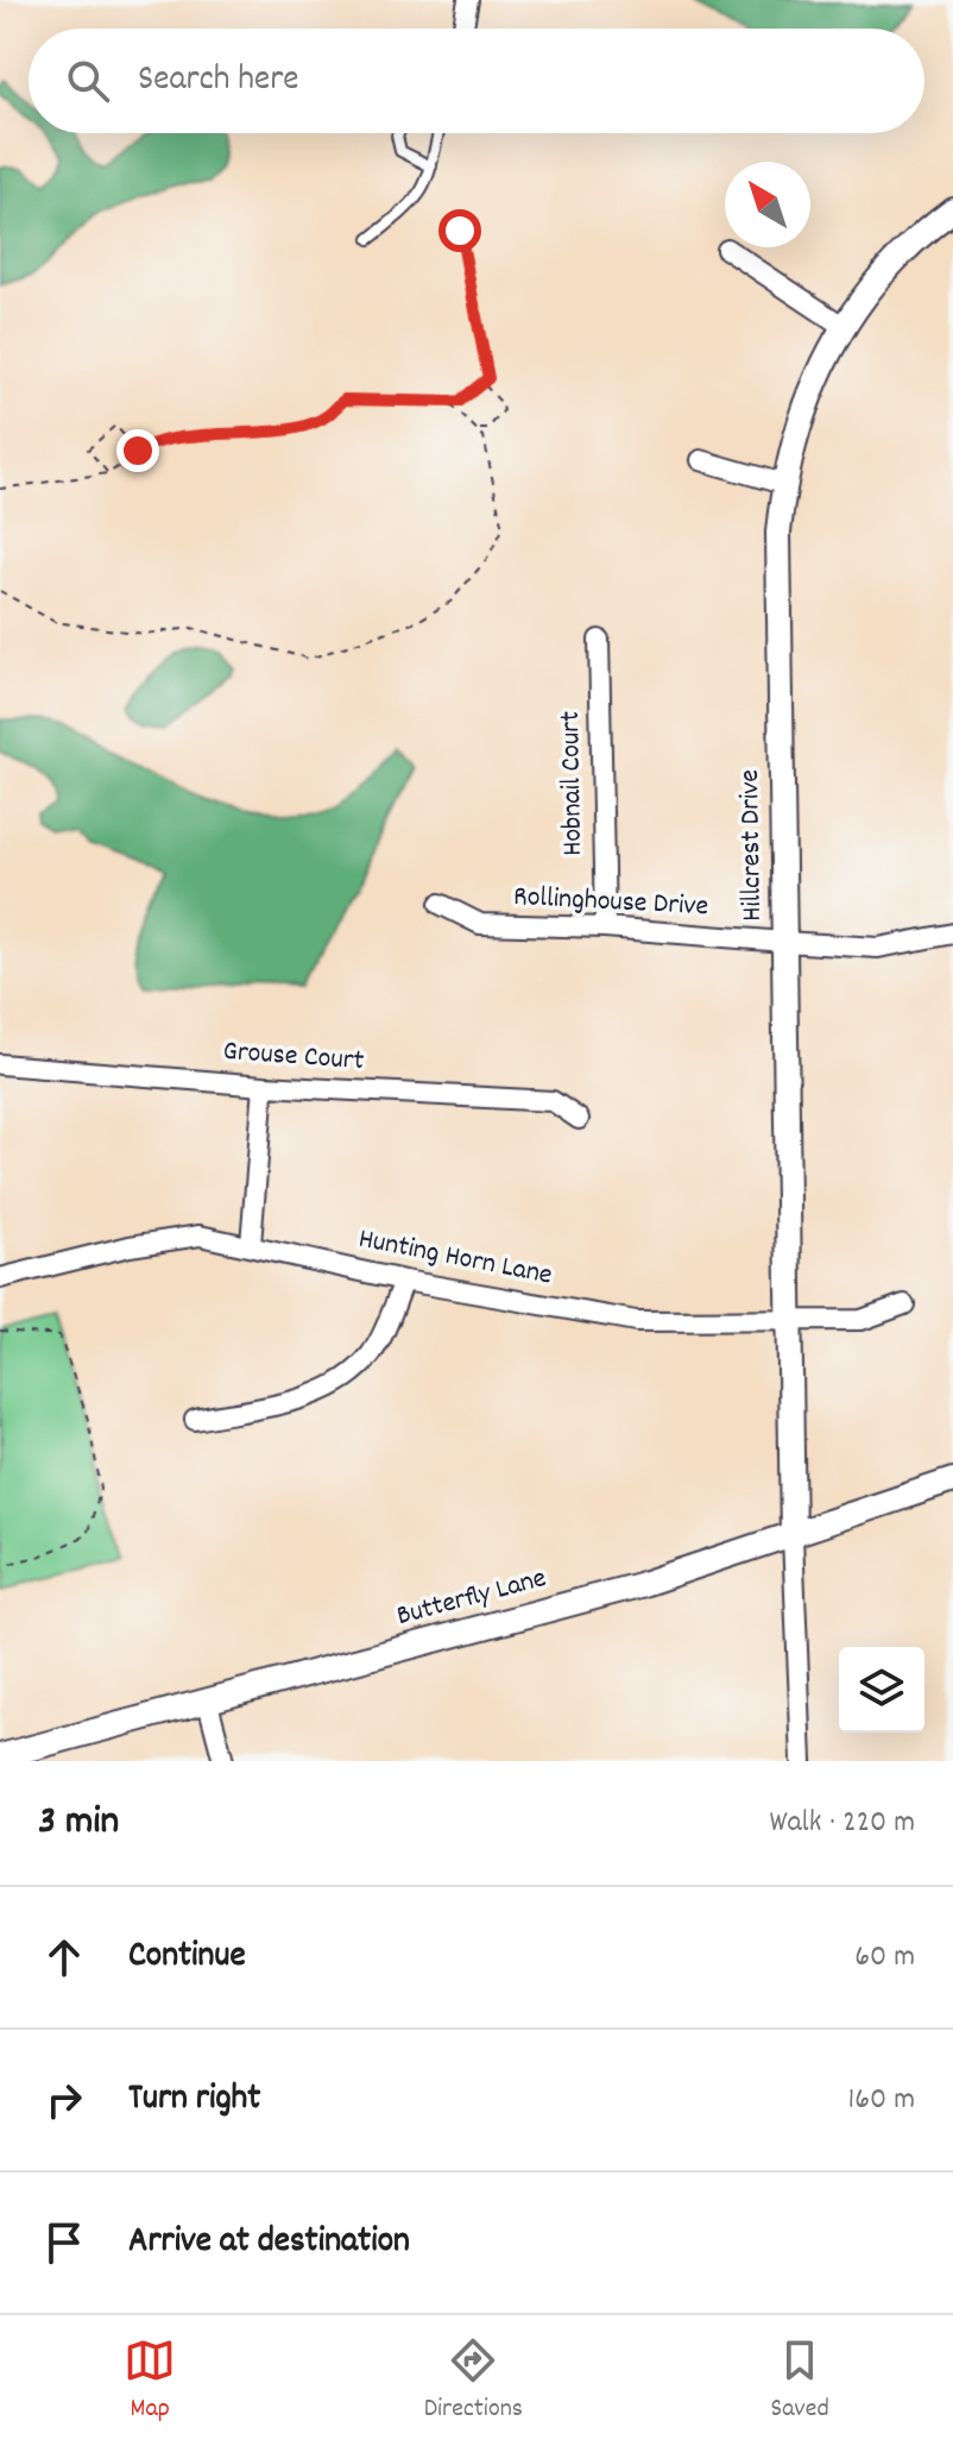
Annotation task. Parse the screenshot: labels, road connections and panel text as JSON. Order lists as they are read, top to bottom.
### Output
{
  "streets": {
    "street": [
      "Hobnail Court",
      "Hillcrest Drive",
      "Rollinghouse Drive",
      "Grouse Court",
      "Hunting Horn Lane",
      "Butterfly Lane"
    ]
  },
  "crossings": [
    ["Hobnail Court", "Rollinghouse Drive"],
    ["Hillcrest Drive", "Rollinghouse Drive"],
    ["Hillcrest Drive", "Hunting Horn Lane"],
    ["Hillcrest Drive", "Butterfly Lane"]
  ],
  "north": "top left",
  "page": {
    "search": "Search here",
    "heading": ["3 min", "Walk · 220 m"],
    "list": [
      ["Continue", "60 m"],
      ["Turn right", "160 m"],
      "Arrive at destination"
    ],
    "nav": ["Map", "Directions", "Saved"]
  }
}
